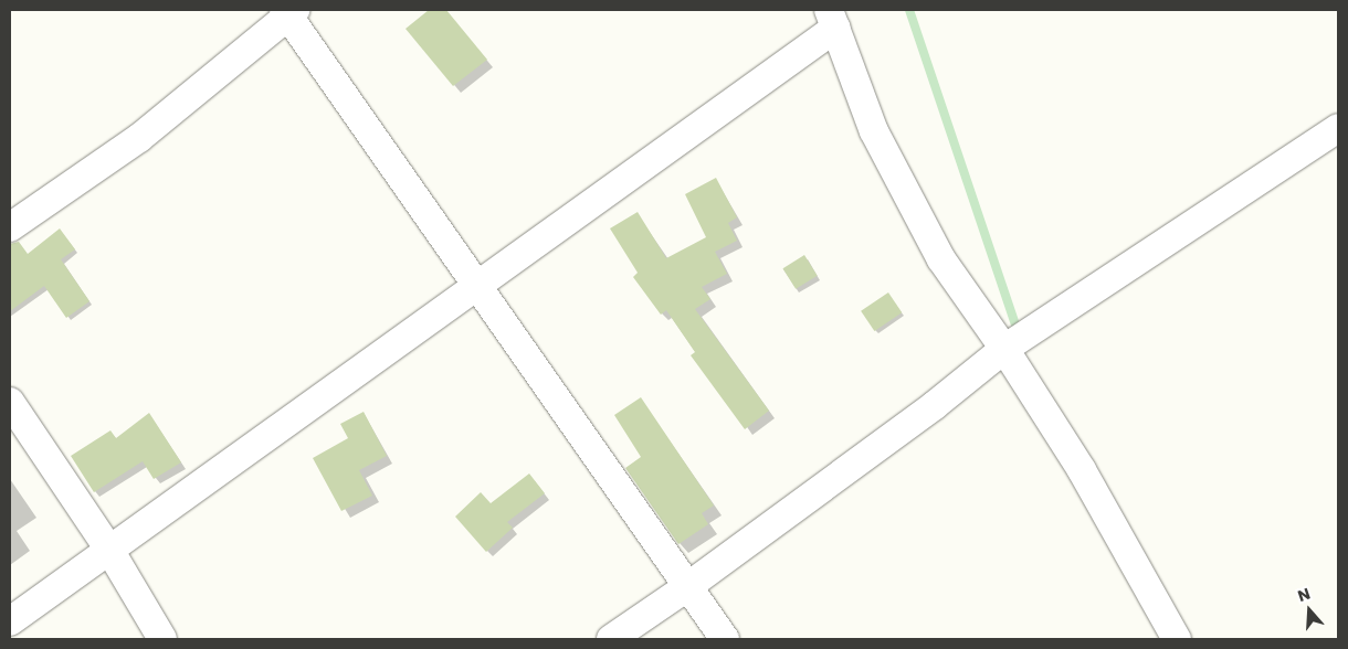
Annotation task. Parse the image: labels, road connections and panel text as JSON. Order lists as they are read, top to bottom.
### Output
{
  "north": "top"
}
